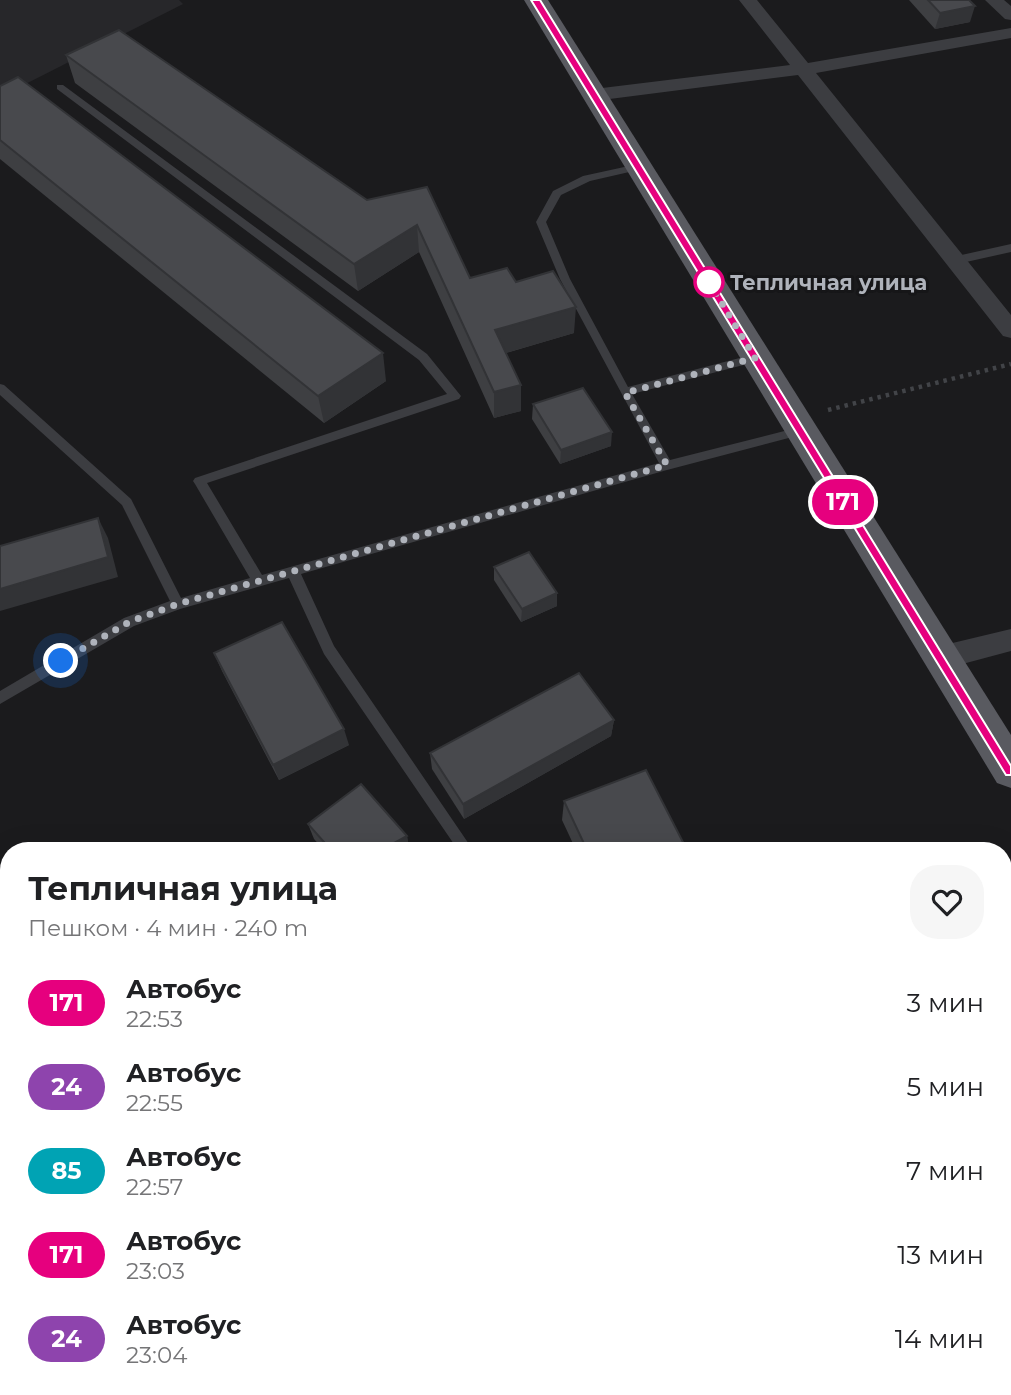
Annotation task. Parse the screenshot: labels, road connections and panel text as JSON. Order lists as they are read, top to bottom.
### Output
{
  "places": ["Тепличная улица"],
  "lines": ["bus line 171"],
  "page": {
    "on_map": "171",
    "heading": ["Тепличная улица", "Пешком · 4 мин · 240 m"],
    "list": [
      {
        "mark": "171",
        "name": "Автобус",
        "note": "22:53",
        "value": "3 мин"
      },
      {
        "mark": "24",
        "name": "Автобус",
        "note": "22:55",
        "value": "5 мин"
      },
      {
        "mark": "85",
        "name": "Автобус",
        "note": "22:57",
        "value": "7 мин"
      },
      {
        "mark": "171",
        "name": "Автобус",
        "note": "23:03",
        "value": "13 мин"
      },
      {
        "mark": "24",
        "name": "Автобус",
        "note": "23:04",
        "value": "14 мин"
      }
    ]
  }
}
